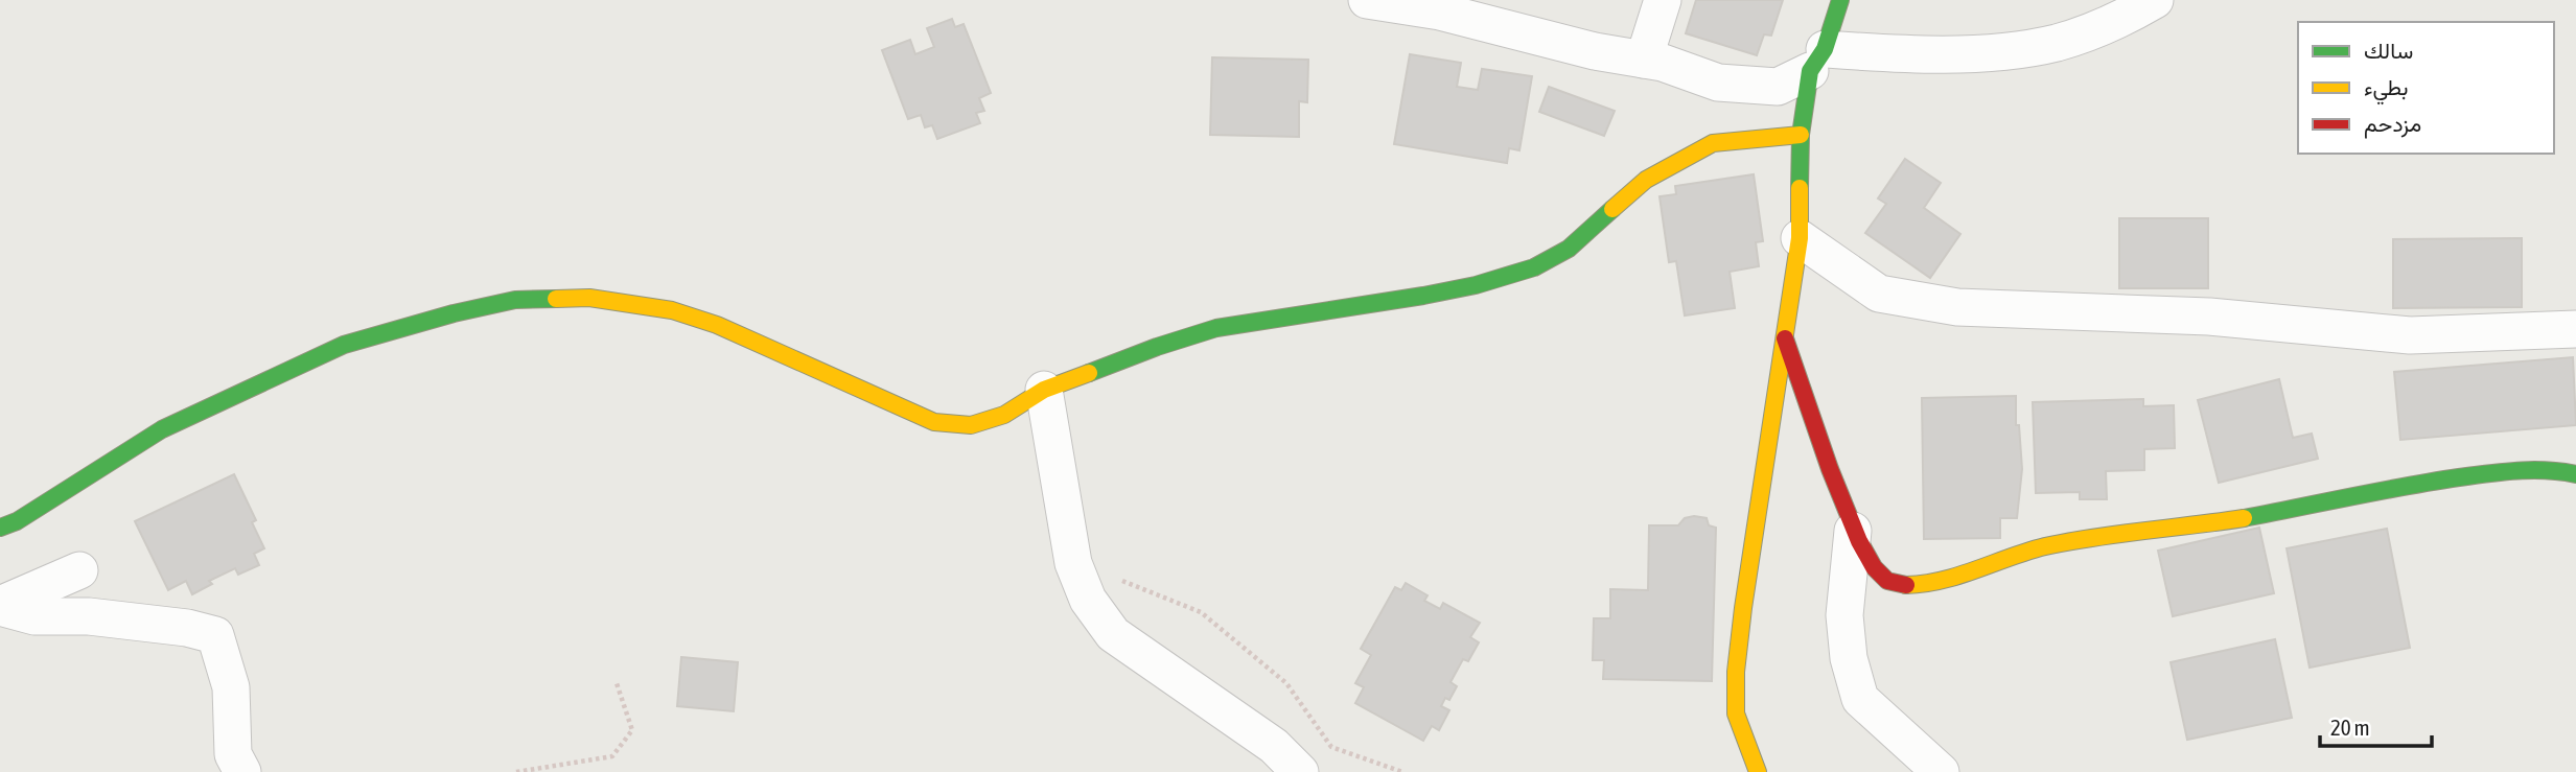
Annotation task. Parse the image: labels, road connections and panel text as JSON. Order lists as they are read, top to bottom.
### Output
{
  "legend": ["سالك", "بطيء", "مزدحم"],
  "scale_bar": "20 m"
}
